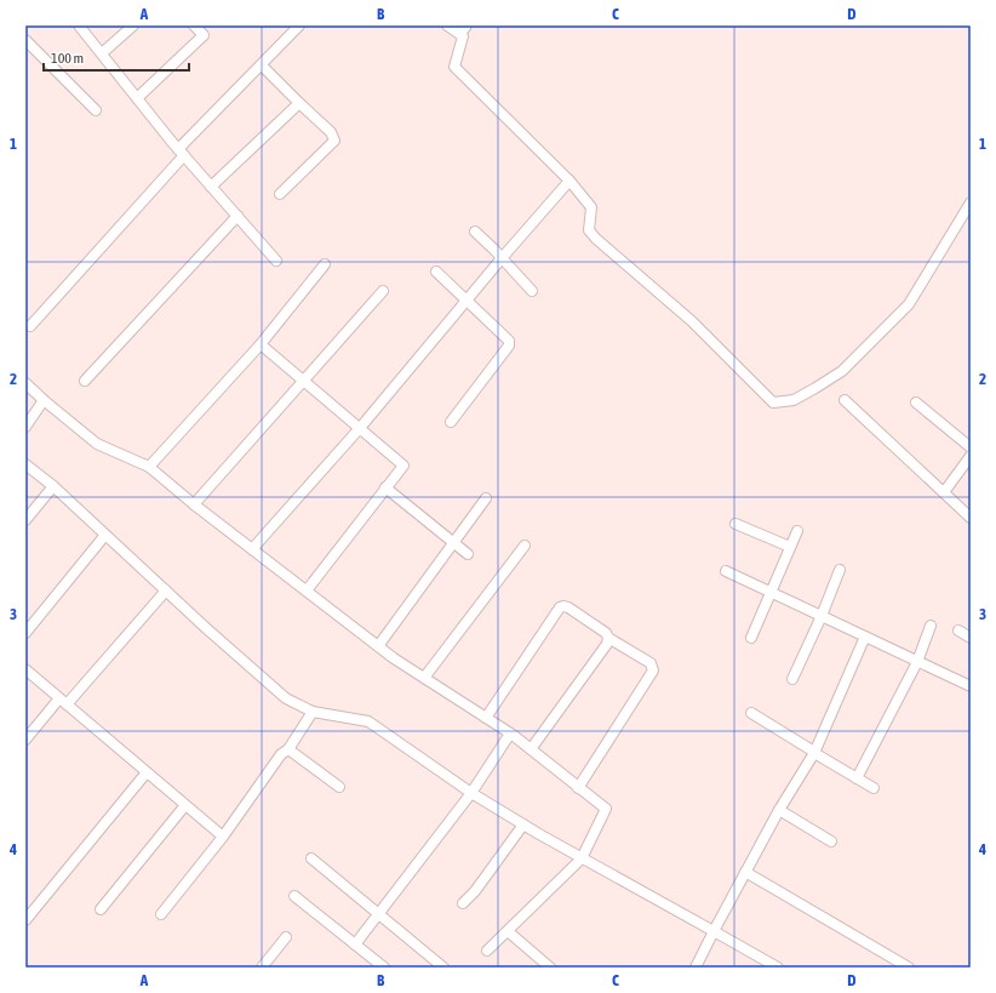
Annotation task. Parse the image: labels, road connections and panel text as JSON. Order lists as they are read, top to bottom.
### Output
{
  "scale_bar": "100 m",
  "grid": {
    "columns": [
      "A",
      "B",
      "C",
      "D"
    ],
    "rows": [
      "1",
      "2",
      "3",
      "4"
    ]
  }
}
